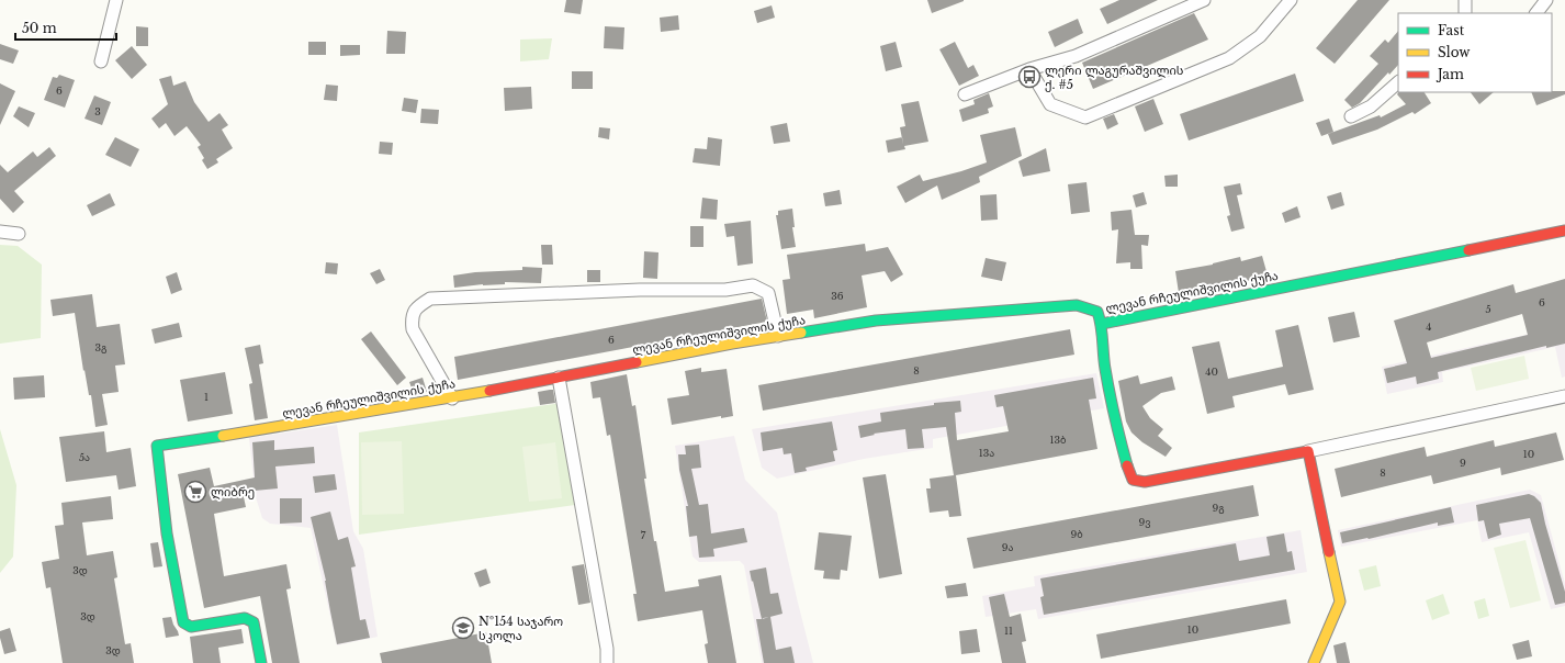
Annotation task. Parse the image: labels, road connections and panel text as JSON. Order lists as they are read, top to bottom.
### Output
{
  "streets": {
    "street": ["ლევან რჩეულიშვილის ქუჩა"]
  },
  "places": {
    "bus stop": ["ლერი ლაგურაშვილის ქ. #5"],
    "supermarket": ["ლიბრე"],
    "school or university": ["№154 საჯარო სკოლა"]
  },
  "house_numbers": [
    "6",
    "3",
    "36",
    "6",
    "5",
    "4",
    "6",
    "3გ",
    "8",
    "40",
    "1",
    "13ბ",
    "13ა",
    "10",
    "5ა",
    "9",
    "8",
    "9გ",
    "9ვ",
    "9ბ",
    "7",
    "9ა",
    "3დ",
    "3დ",
    "10",
    "11",
    "3დ"
  ],
  "legend": ["Fast", "Slow", "Jam"],
  "scale_bar": "50 m"
}
